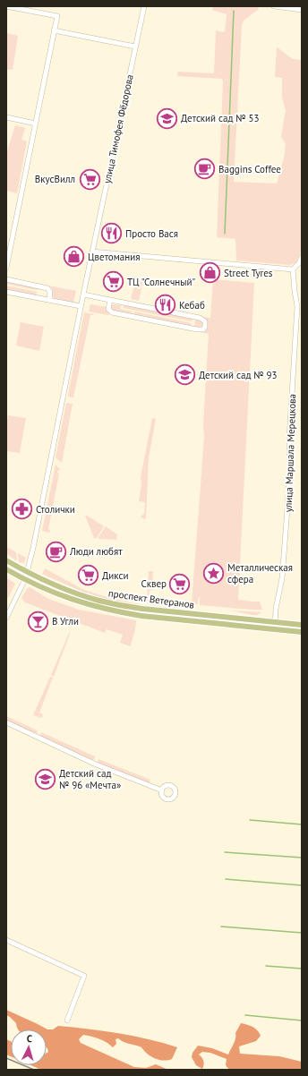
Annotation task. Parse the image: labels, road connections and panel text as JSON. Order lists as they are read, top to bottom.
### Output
{
  "streets": {
    "main road": ["проспект Ветеранов"],
    "street": ["улица Тимофея Фёдорова", "улица Маршала Мерецкова"]
  },
  "crossings": [
    ["улица Тимофея Фёдорова", "проспект Ветеранов"],
    ["улица Маршала Мерецкова", "проспект Ветеранов"]
  ],
  "places": {
    "school or university": ["Детский сад № 53", "Детский сад № 93", "Детский сад № 96 «Мечта»"],
    "cafe": ["Baggins Coffee", "Люди любят"],
    "supermarket": [
      "ВкусВилл",
      "ТЦ \"Солнечный\"",
      "Дикси",
      "Сквер"
    ],
    "restaurant": ["Просто Вася", "Кебаб"],
    "shop": ["Цветомания", "Street Tyres"],
    "pharmacy": ["Столички"],
    "place": ["Металлическая сфера"],
    "bar": ["В Угли"]
  },
  "north": "top"
}
